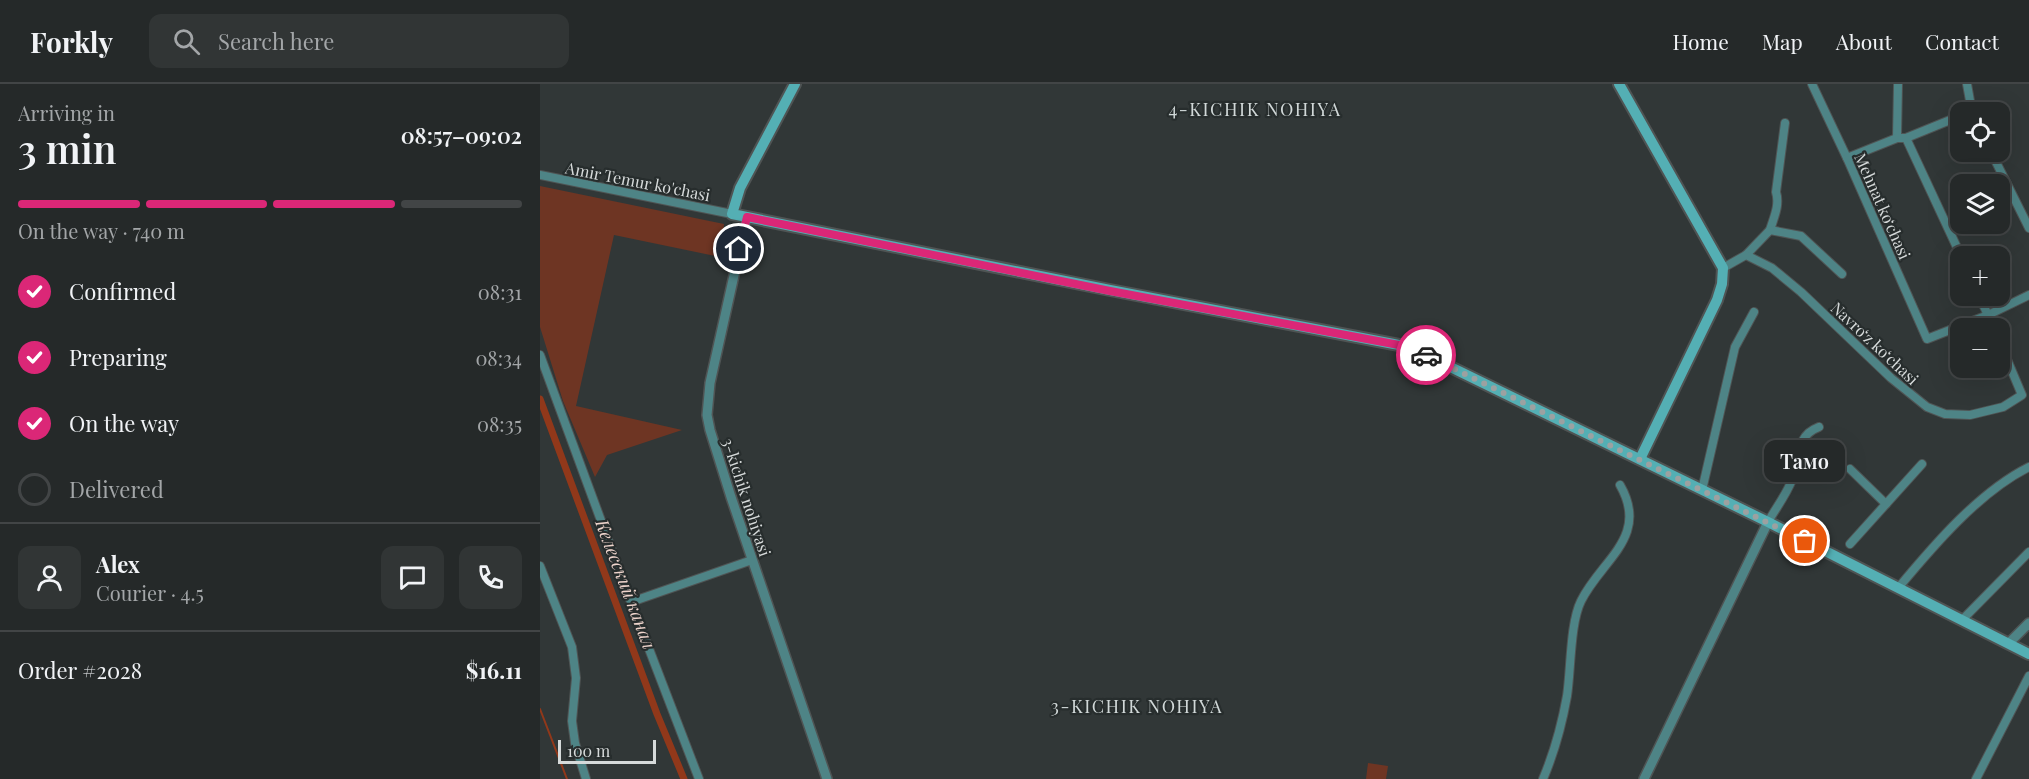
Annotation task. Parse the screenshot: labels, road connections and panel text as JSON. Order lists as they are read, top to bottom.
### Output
{
  "streets": {
    "street": [
      "Amir Temur ko'chasi",
      "Mehnat ko‘chasi",
      "Navro‘z ko‘chasi",
      "3-kichik nohiyasi"
    ]
  },
  "districts": ["4-KICHIK NOHIYA", "3-KICHIK NOHIYA"],
  "water": ["Келесский канал"],
  "places": ["Тамо"],
  "scale_bar": "100 m",
  "page": {
    "header": "Forkly",
    "search": "Search here",
    "nav": [
      "Home",
      "Map",
      "About",
      "Contact"
    ],
    "heading": ["3 min", "Arriving in", "08:57–09:02"],
    "panel": [
      "Alex",
      "Courier · 4.5",
      "Order #2028",
      "$16.11"
    ],
    "map_buttons": ["+", "−"],
    "bar": "On the way · 740 m",
    "list": [
      ["Confirmed", "08:31"],
      ["Preparing", "08:34"],
      ["On the way", "08:35"],
      "Delivered"
    ],
    "bubble": "Тамо",
    "scale": "100 m"
  }
}
